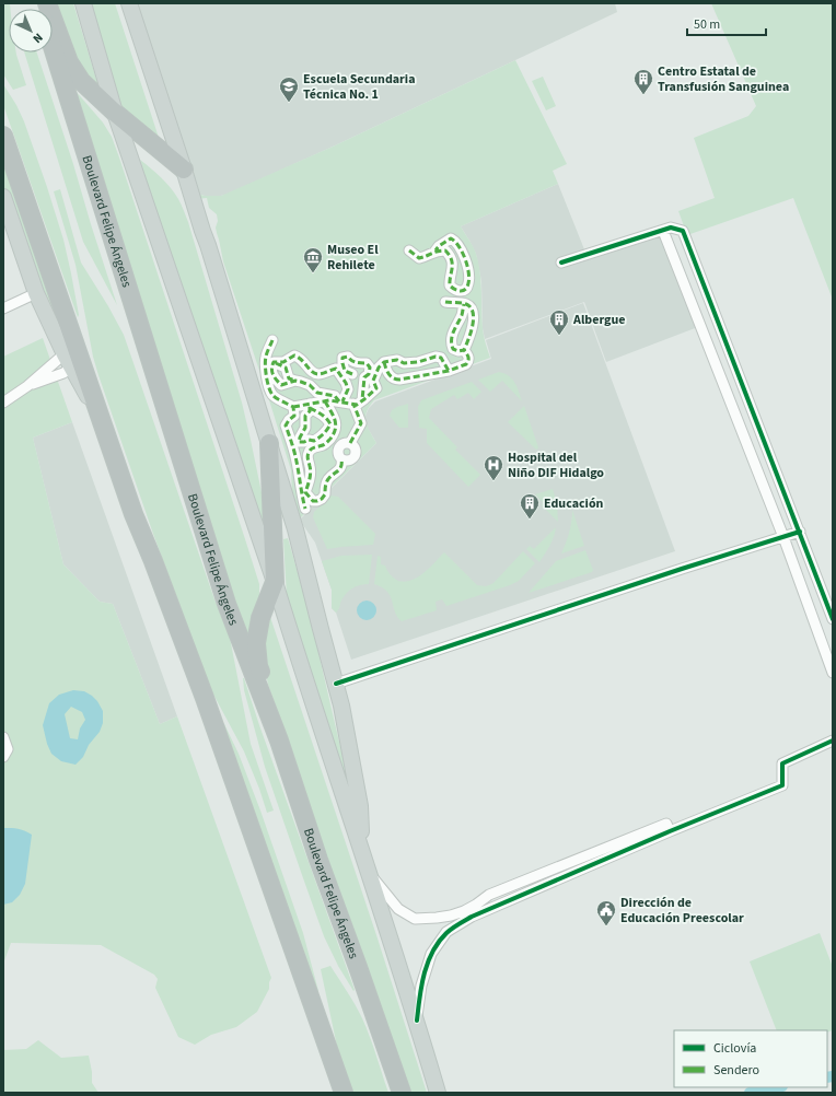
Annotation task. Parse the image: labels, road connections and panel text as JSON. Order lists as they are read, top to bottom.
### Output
{
  "streets": {
    "highway": ["Boulevard Felipe Ángeles"]
  },
  "places": {
    "building": ["Centro Estatal de Transfusión Sanguinea", "Albergue", "Educación"],
    "school or university": ["Escuela Secundaria Técnica No. 1"],
    "museum": ["Museo El Rehilete"],
    "hospital": ["Hospital del Niño DIF Hidalgo"],
    "public building": ["Dirección de Educación Preescolar"]
  },
  "legend": ["Ciclovía", "Sendero"],
  "scale_bar": "50 m",
  "north": "bottom right"
}
